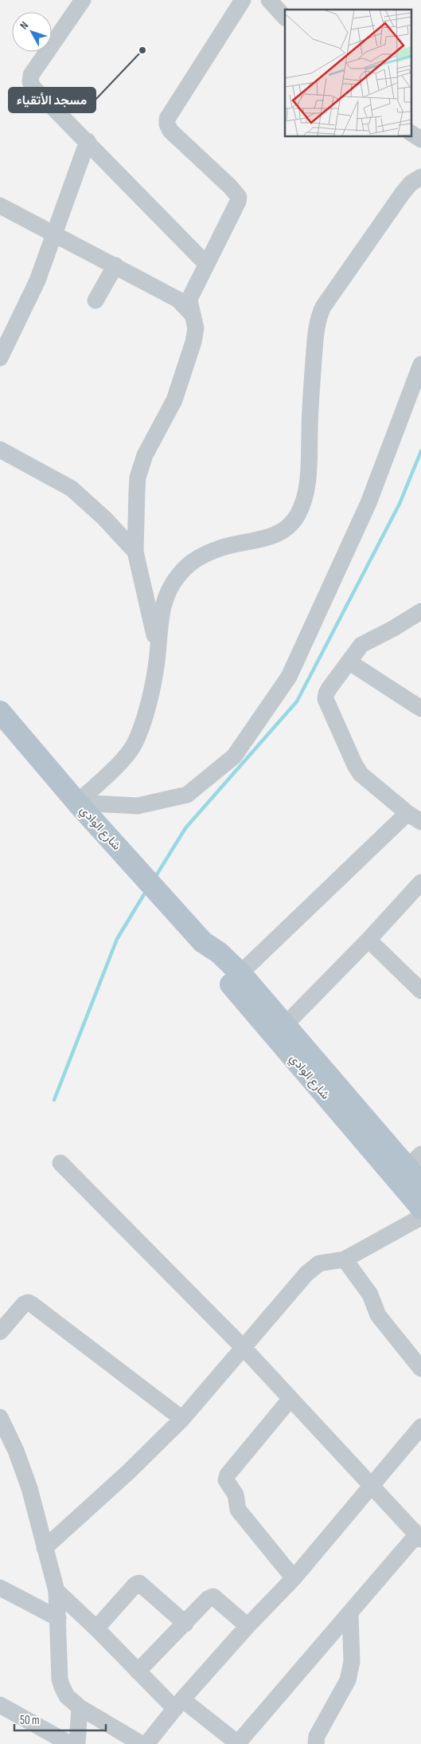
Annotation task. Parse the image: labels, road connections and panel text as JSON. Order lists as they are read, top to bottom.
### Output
{
  "streets": {
    "main road": ["شارع الوادي"]
  },
  "places": ["مسجد الأتقياء"],
  "scale_bar": "50 m",
  "north": "top left"
}
